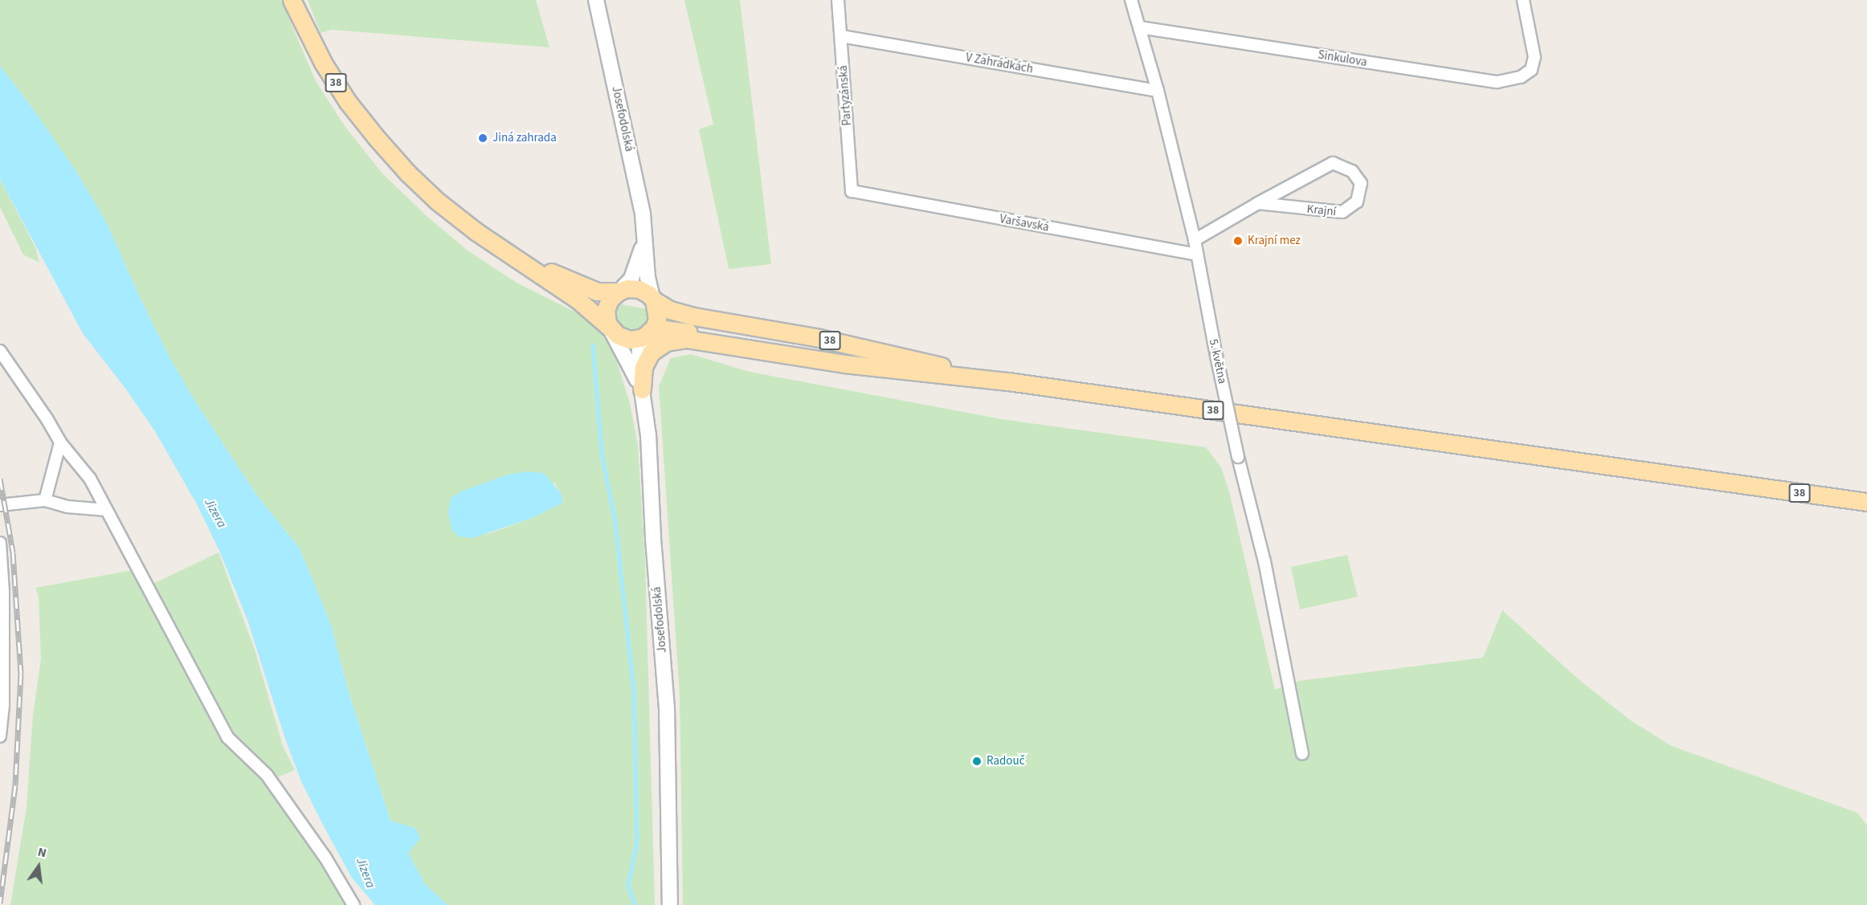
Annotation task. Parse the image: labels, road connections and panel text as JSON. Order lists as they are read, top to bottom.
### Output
{
  "streets": {
    "main road": ["38", "Josefodolská"],
    "street": [
      "Sinkulova",
      "V Zahrádkách",
      "Partyzánská",
      "Krajní",
      "Varšavská",
      "5. května"
    ]
  },
  "crossings": [
    ["Sinkulova", "5. května"],
    ["V Zahrádkách", "Partyzánská"],
    ["V Zahrádkách", "5. května"],
    ["38", "Josefodolská"],
    ["Partyzánská", "Varšavská"],
    ["Krajní", "5. května"],
    ["Varšavská", "5. května"]
  ],
  "water": ["Jizera"],
  "places": ["Jiná zahrada", "Krajní mez", "Radouč"],
  "north": "top"
}
